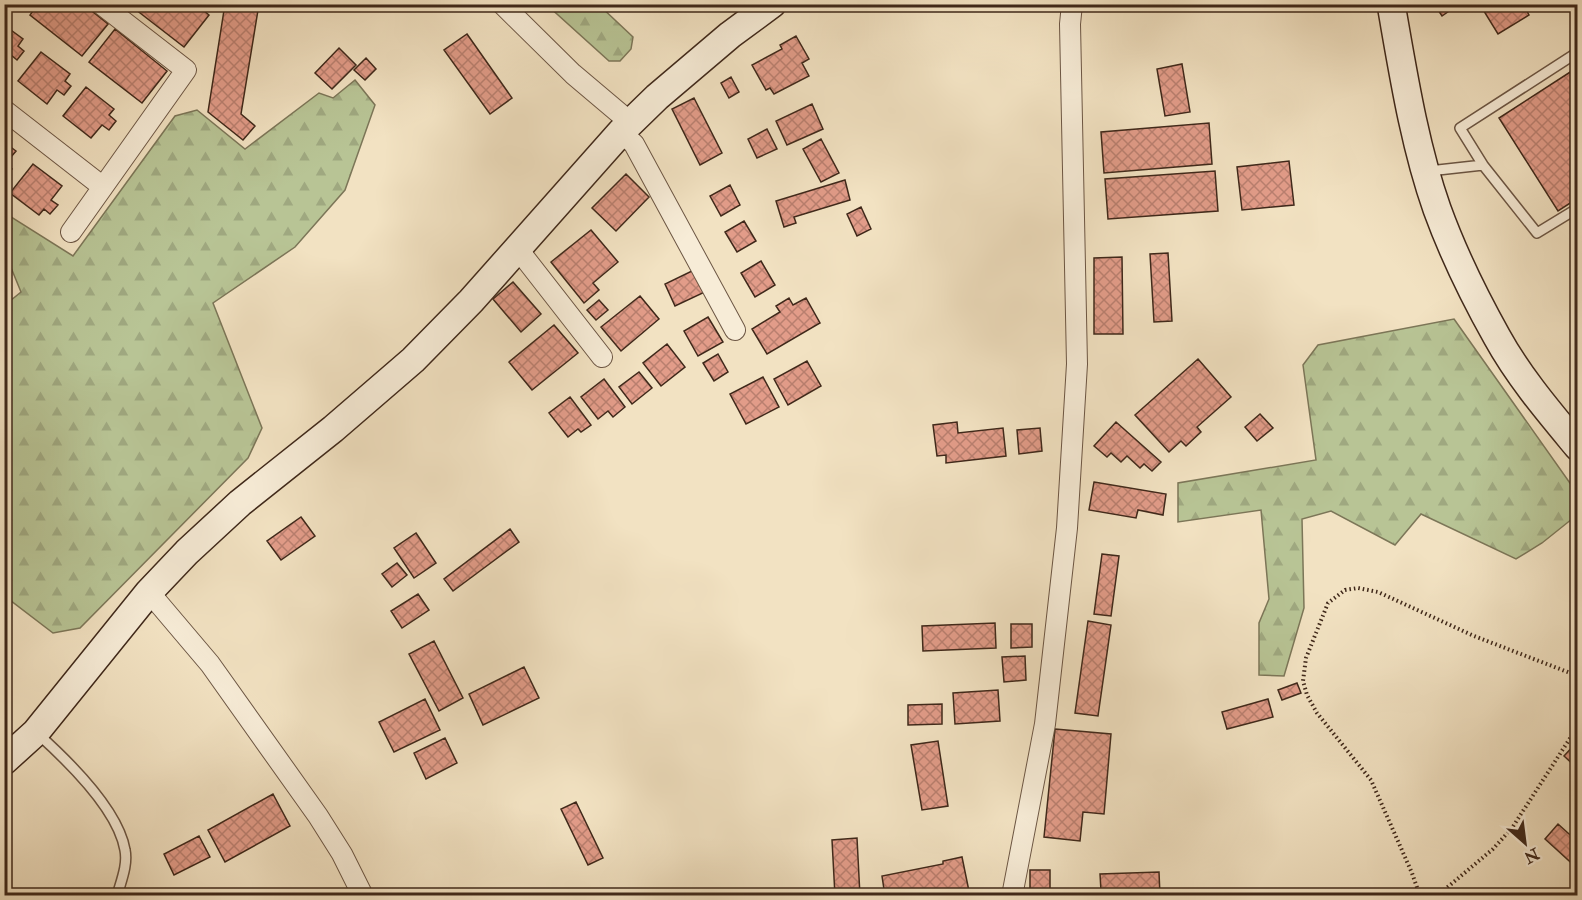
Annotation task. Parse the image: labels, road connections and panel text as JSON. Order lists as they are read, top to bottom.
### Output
{
  "north": "bottom right"
}
